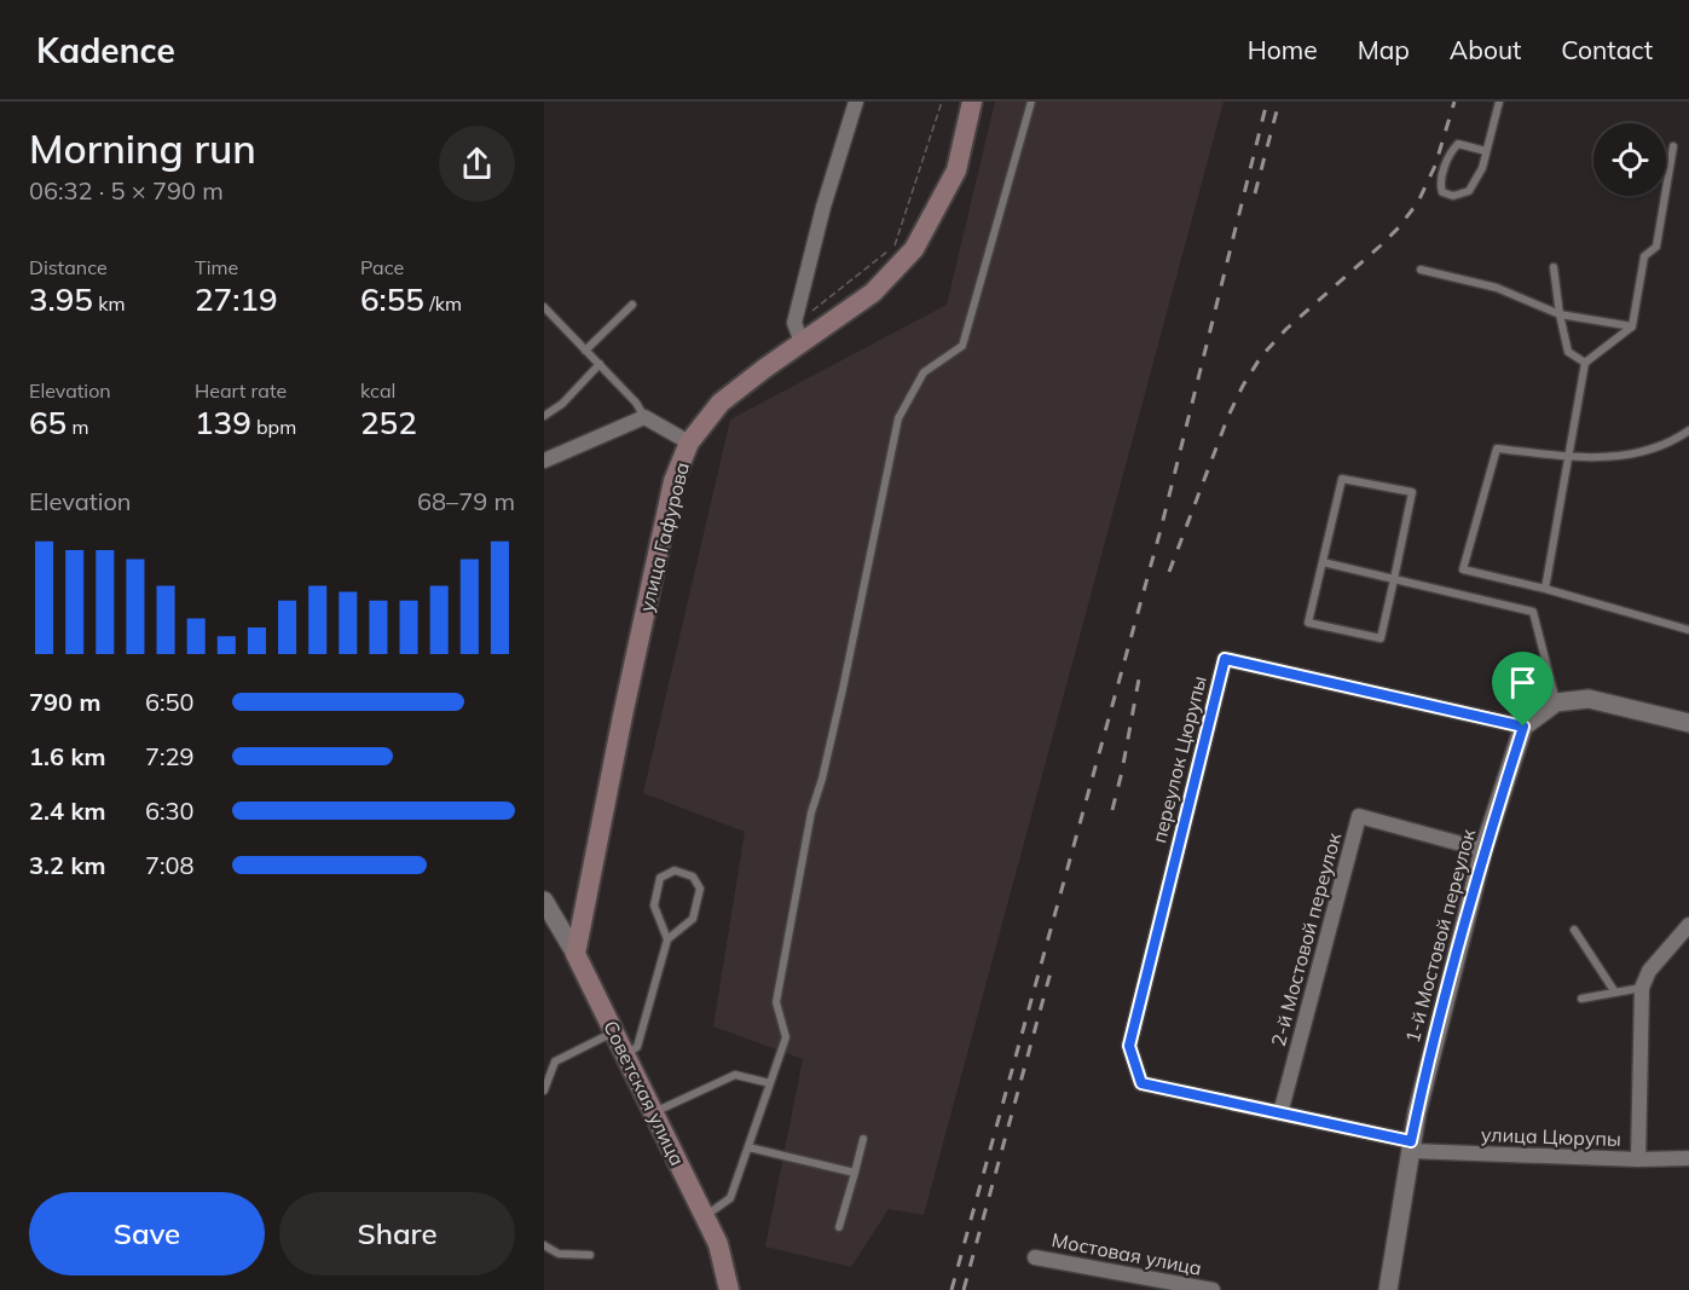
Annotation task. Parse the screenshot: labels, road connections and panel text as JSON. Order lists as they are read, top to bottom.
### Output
{
  "streets": {
    "main road": ["улица Гафурова", "Советская улица"],
    "street": [
      "переулок Цюрупы",
      "1-й Мостовой переулок",
      "2-й Мостовой переулок",
      "улица Цюрупы",
      "Мостовая улица"
    ]
  },
  "crossings": [
    ["улица Гафурова", "Советская улица"],
    ["переулок Цюрупы", "1-й Мостовой переулок"],
    ["переулок Цюрупы", "улица Цюрупы"],
    ["1-й Мостовой переулок", "2-й Мостовой переулок"],
    ["1-й Мостовой переулок", "улица Цюрупы"],
    ["2-й Мостовой переулок", "улица Цюрупы"]
  ],
  "page": {
    "header": "Kadence",
    "nav": [
      "Home",
      "Map",
      "About",
      "Contact"
    ],
    "heading": ["Morning run", "06:32 · 5 × 790 m"],
    "stats": [
      ["Distance", "3.95 km"],
      ["Time", "27:19"],
      ["Pace", "6:55 /km"],
      ["Elevation", "65 m"],
      ["Heart rate", "139 bpm"],
      ["kcal", "252"]
    ],
    "chart": ["Elevation", "68–79 m"],
    "list": [
      {
        "name": "790 m",
        "note": "6:50"
      },
      {
        "name": "1.6 km",
        "note": "7:29"
      },
      {
        "name": "2.4 km",
        "note": "6:30"
      },
      {
        "name": "3.2 km",
        "note": "7:08"
      }
    ],
    "buttons": ["Save", "Share"]
  }
}
